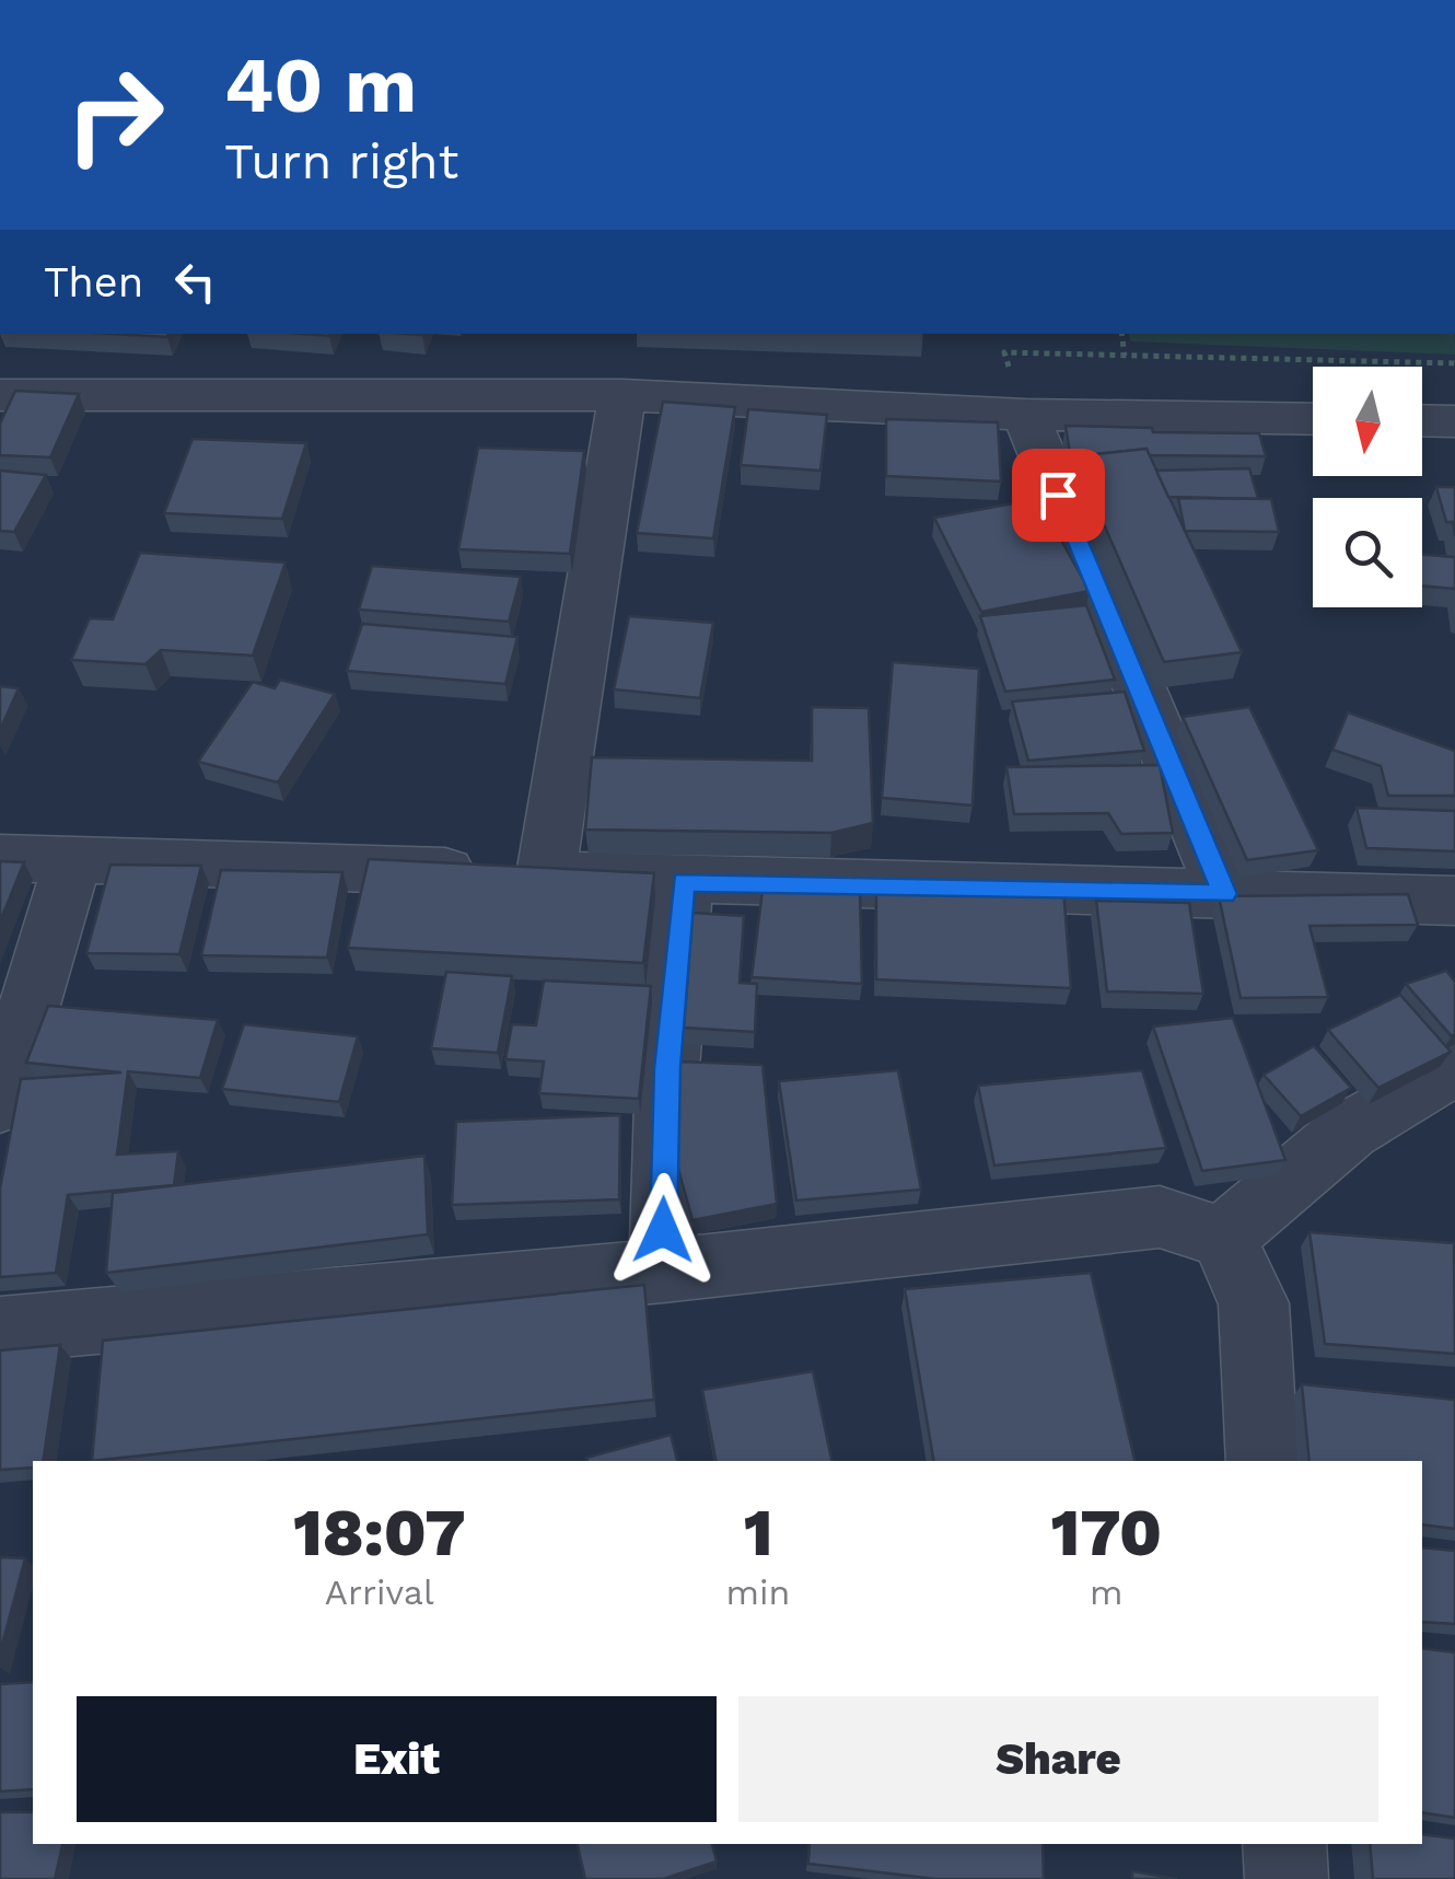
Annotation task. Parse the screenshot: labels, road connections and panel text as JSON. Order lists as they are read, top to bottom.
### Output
{
  "north": "bottom",
  "page": {
    "turn": ["40 m", "Turn right"],
    "then": "Then",
    "eta": [
      "18:07",
      "Arrival",
      "1",
      "min",
      "170",
      "m"
    ],
    "buttons": ["Exit", "Share"]
  }
}
